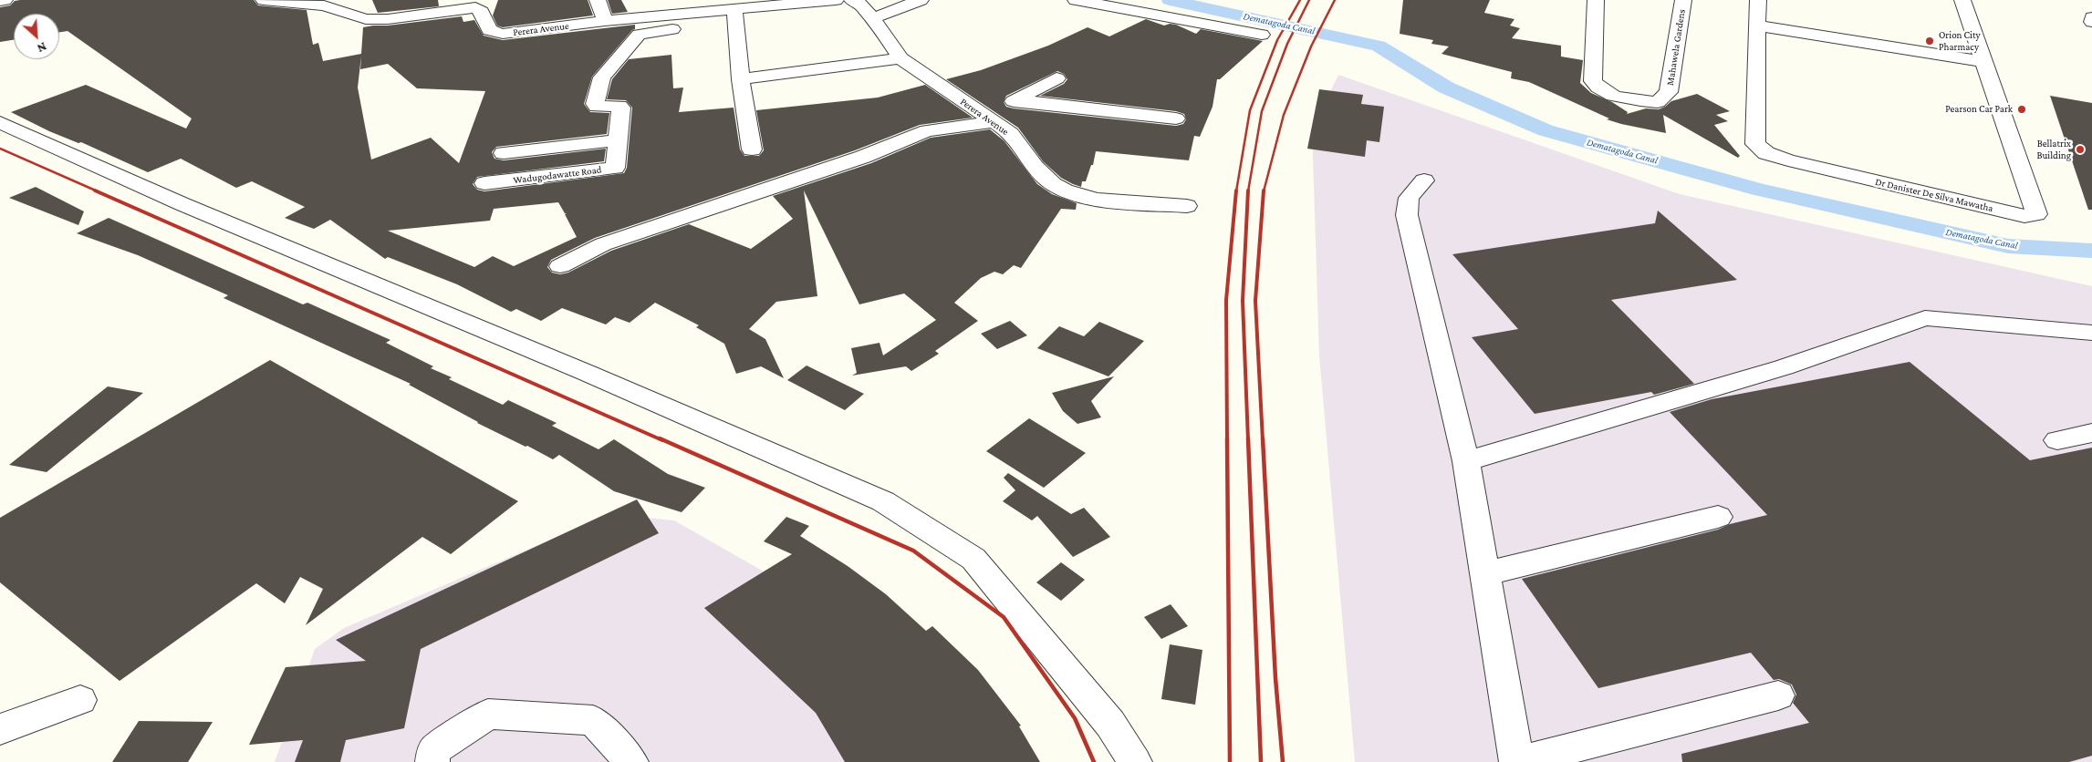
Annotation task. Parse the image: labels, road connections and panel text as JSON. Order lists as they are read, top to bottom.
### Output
{
  "streets": {
    "street": [
      "Perera Avenue",
      "Mahawela Gardens",
      "Wadugodawatte Road",
      "Dr Danister De Silva Mawatha"
    ]
  },
  "crossings": [
    ["Perera Avenue", "Wadugodawatte Road"]
  ],
  "water": ["Dematagoda Canal"],
  "places": ["Orion City Pharmacy", "Pearson Car Park", "Bellatrix Building"],
  "north": "bottom right"
}
